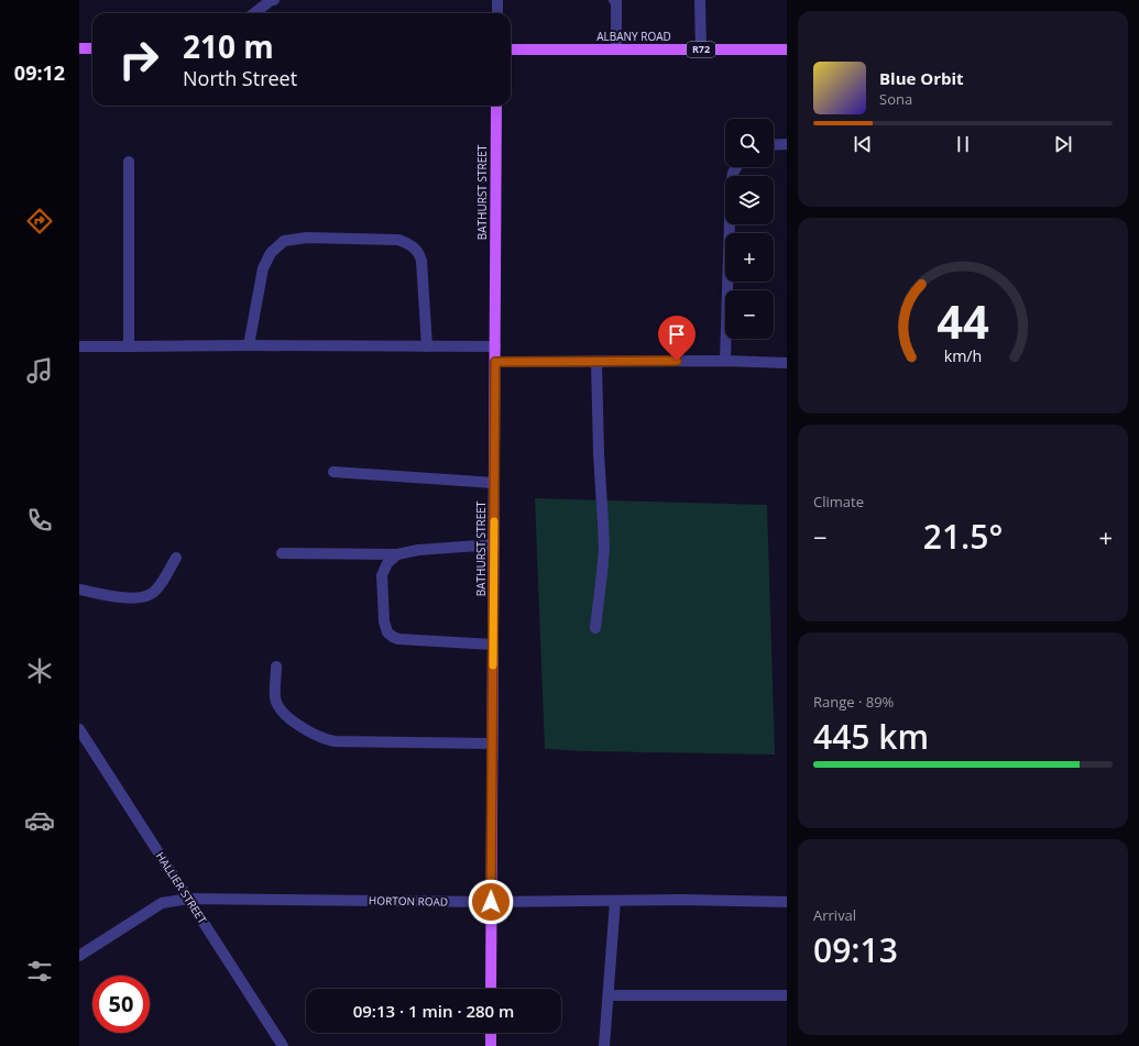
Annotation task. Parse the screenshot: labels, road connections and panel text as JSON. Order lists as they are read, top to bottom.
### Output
{
  "streets": {
    "main road": ["ALBANY ROAD", "R72", "BATHURST STREET"],
    "street": ["HALLIER STREET", "HORTON ROAD"]
  },
  "crossings": [
    ["BATHURST STREET", "HORTON ROAD"],
    ["HALLIER STREET", "HORTON ROAD"]
  ],
  "page": {
    "tabs": "09:12",
    "turn": ["210 m", "North Street"],
    "song": ["Blue Orbit", "Sona"],
    "map_buttons": ["+", "−"],
    "tile": [
      "Climate",
      ["Range · 89%", "445 km"],
      ["Arrival", "09:13"]
    ],
    "heat": ["−", "21.5°", "+"],
    "limit": "50",
    "trip": "09:13 · 1 min · 280 m",
    "gauge": ["44", "km/h"]
  }
}
